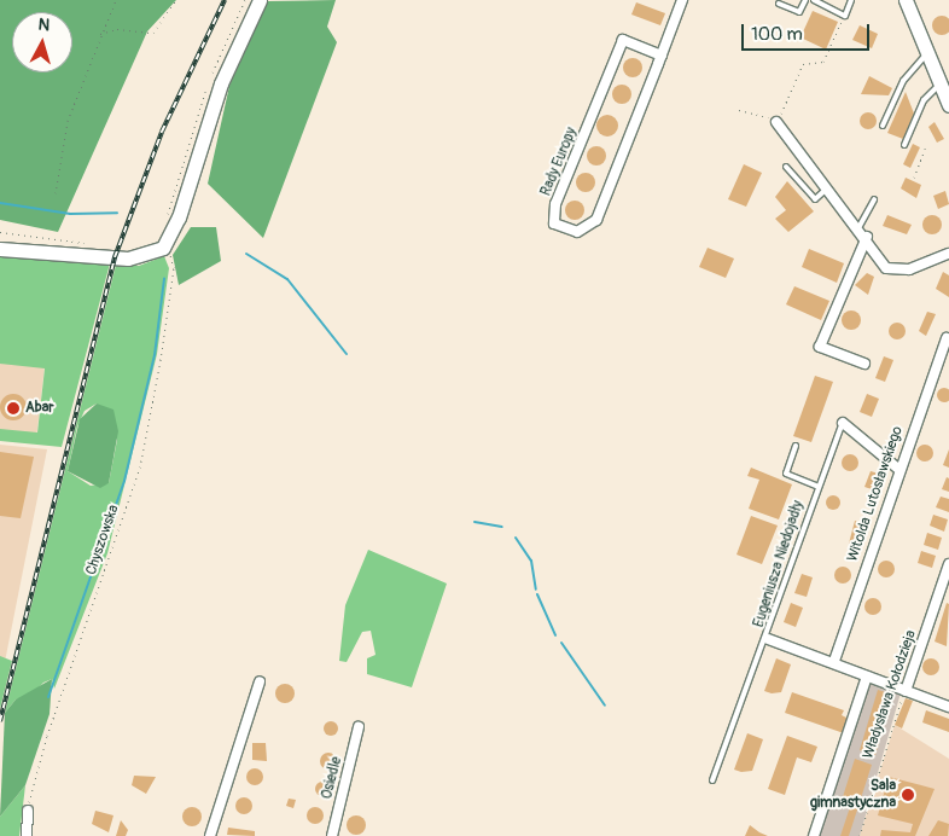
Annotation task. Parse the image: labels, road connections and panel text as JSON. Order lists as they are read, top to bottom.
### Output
{
  "streets": {
    "street": [
      "Rady Europy",
      "Witolda Lutosławskiego",
      "Eugeniusza Niedojadły",
      "Władysława Kołodzieja",
      "Osiedle"
    ],
    "path": ["Chyszowska"]
  },
  "crossings": [
    ["Witolda Lutosławskiego", "Eugeniusza Niedojadły"]
  ],
  "places": ["Abar", "Sala gimnastyczna"],
  "scale_bar": "100 m",
  "north": "top"
}
